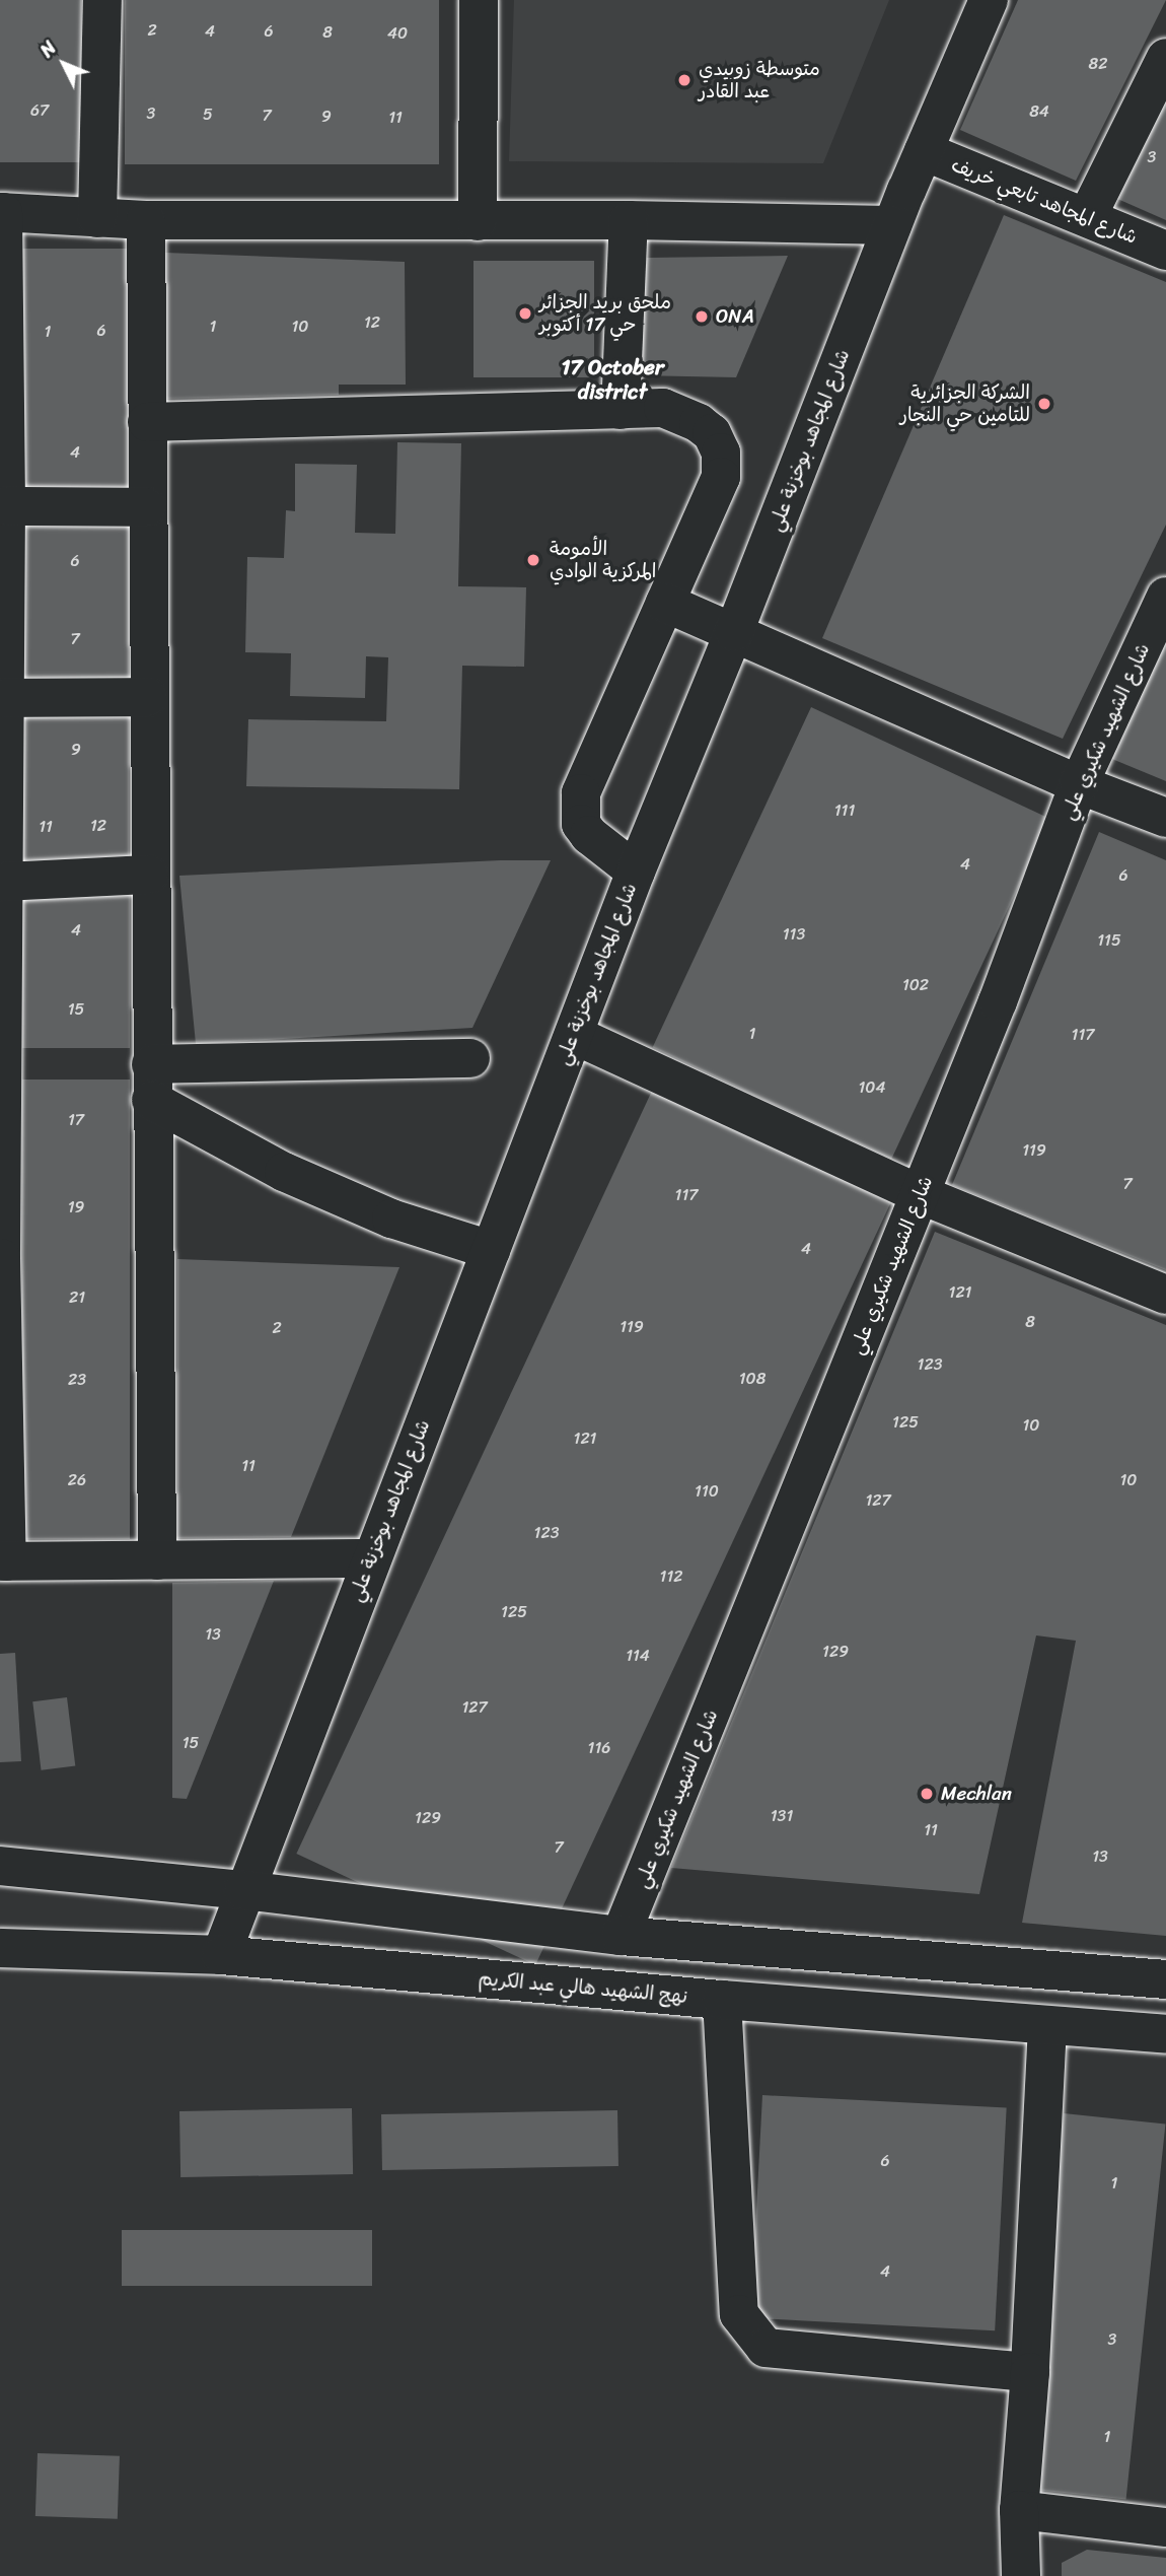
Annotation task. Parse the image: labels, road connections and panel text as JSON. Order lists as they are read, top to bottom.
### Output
{
  "streets": {
    "street": [
      "شارع المجاهد تابعي خريف",
      "شارع المجاهد بوخزنة علي",
      "شارع الشهيد شكيري علي",
      "نهج الشهيد هالي عبد الكريم"
    ]
  },
  "crossings": [
    ["شارع المجاهد تابعي خريف", "شارع المجاهد بوخزنة علي"],
    ["شارع المجاهد بوخزنة علي", "نهج الشهيد هالي عبد الكريم"]
  ],
  "districts": ["17 October district"],
  "places": [
    "متوسطة زوبيدي عبد القادر",
    "ملحق بريد الجزائر حي 17 أكتوبر",
    "ONA",
    "الشركة الجزائرية للتامين حي النجار",
    "الأمومة المركزية الوادي",
    "Mechlan"
  ],
  "house_numbers": [
    "2",
    "4",
    "6",
    "8",
    "40",
    "82",
    "67",
    "84",
    "3",
    "5",
    "7",
    "9",
    "11",
    "3",
    "12",
    "1",
    "10",
    "6",
    "1",
    "4",
    "6",
    "7",
    "9",
    "111",
    "12",
    "11",
    "4",
    "6",
    "4",
    "113",
    "115",
    "102",
    "15",
    "1",
    "117",
    "104",
    "17",
    "119",
    "7",
    "117",
    "19",
    "4",
    "121",
    "21",
    "8",
    "119",
    "2",
    "123",
    "108",
    "23",
    "125",
    "10",
    "121",
    "11",
    "26",
    "10",
    "110",
    "127",
    "123",
    "112",
    "125",
    "13",
    "129",
    "114",
    "127",
    "15",
    "116",
    "131",
    "129",
    "11",
    "7",
    "13",
    "6",
    "1",
    "4",
    "3",
    "1"
  ],
  "north": "top left"
}
